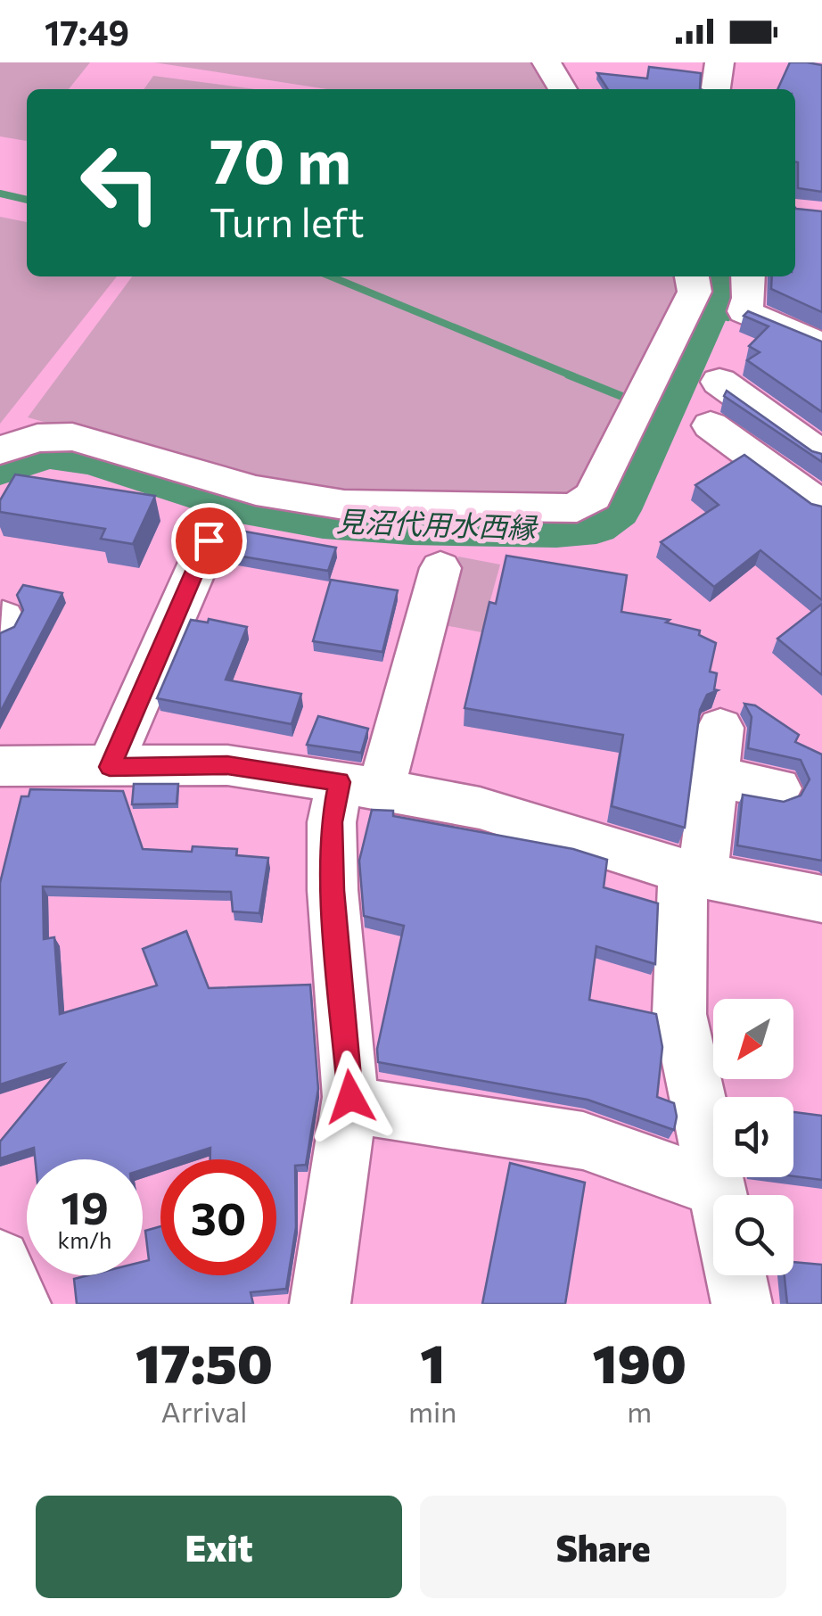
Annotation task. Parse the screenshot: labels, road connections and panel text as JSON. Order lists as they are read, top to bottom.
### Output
{
  "water": ["見沼代用水西縁"],
  "north": "bottom left",
  "page": {
    "status": "17:49",
    "turn": ["70 m", "Turn left"],
    "speed": "19 km/h",
    "limit": "30",
    "eta": [
      "17:50",
      "Arrival",
      "1",
      "min",
      "190",
      "m"
    ],
    "buttons": ["Exit", "Share"]
  }
}
